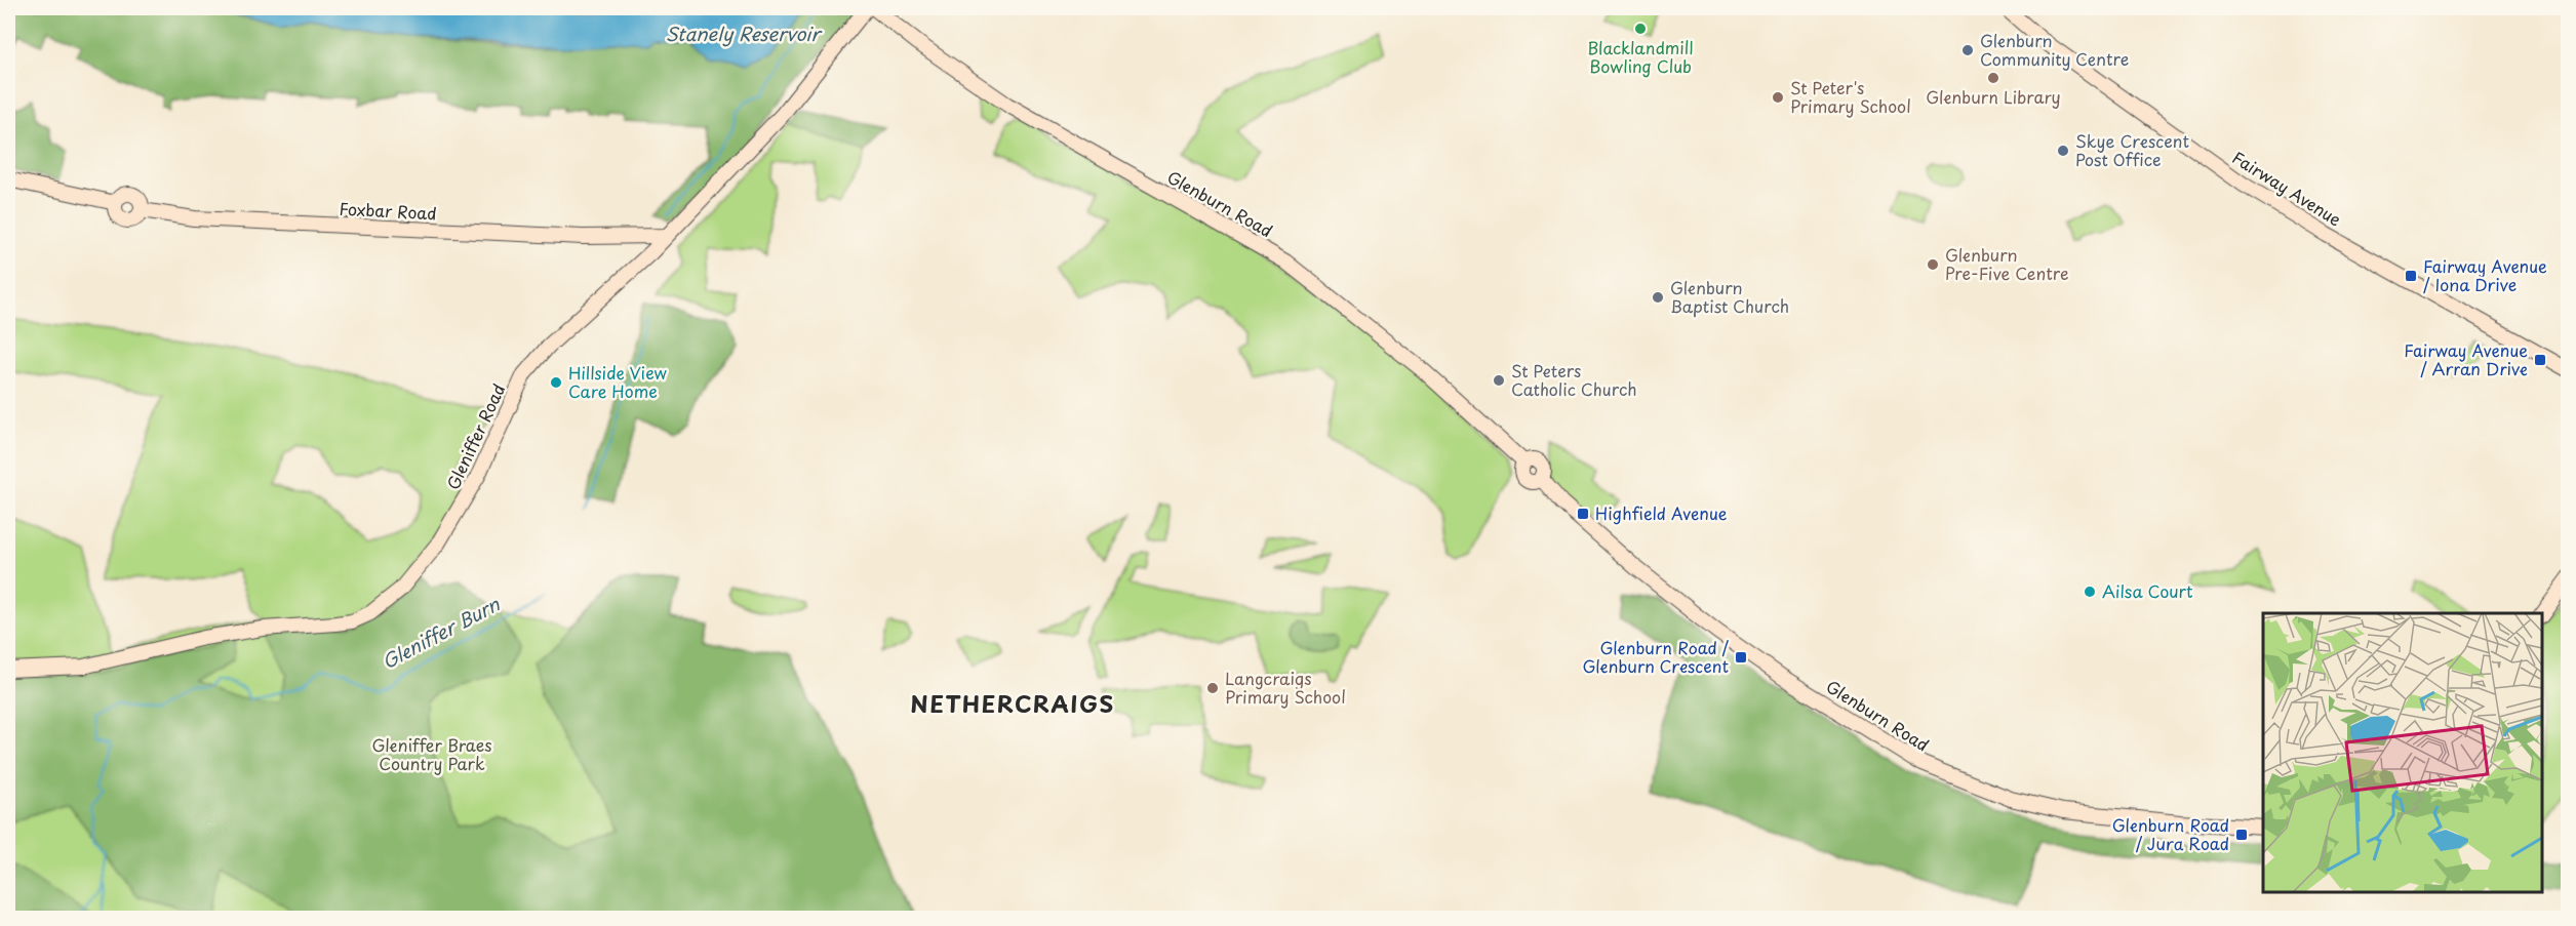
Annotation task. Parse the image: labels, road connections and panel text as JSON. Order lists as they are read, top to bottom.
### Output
{
  "streets": {
    "street": [
      "Fairway Avenue",
      "Glenburn Road",
      "Foxbar Road",
      "Gleniffer Road"
    ]
  },
  "crossings": [
    ["Foxbar Road", "Gleniffer Road"]
  ],
  "districts": ["NETHERCRAIGS"],
  "water": ["Stanely Reservoir", "Gleniffer Burn"],
  "parks": ["Gleniffer Braes Country Park"],
  "places": {
    "other": [
      "Blacklandmill Bowling Club",
      "Glenburn Community Centre",
      "Glenburn Library",
      "St Peter's Primary School",
      "Skye Crescent Post Office",
      "Glenburn Pre-Five Centre",
      "Glenburn Baptist Church",
      "St Peters Catholic Church",
      "Hillside View Care Home",
      "Ailsa Court",
      "Langcraigs Primary School"
    ],
    "transit": [
      "Fairway Avenue / Iona Drive",
      "Fairway Avenue / Arran Drive",
      "Highfield Avenue",
      "Glenburn Road / Glenburn Crescent",
      "Glenburn Road / Jura Road"
    ]
  }
}
